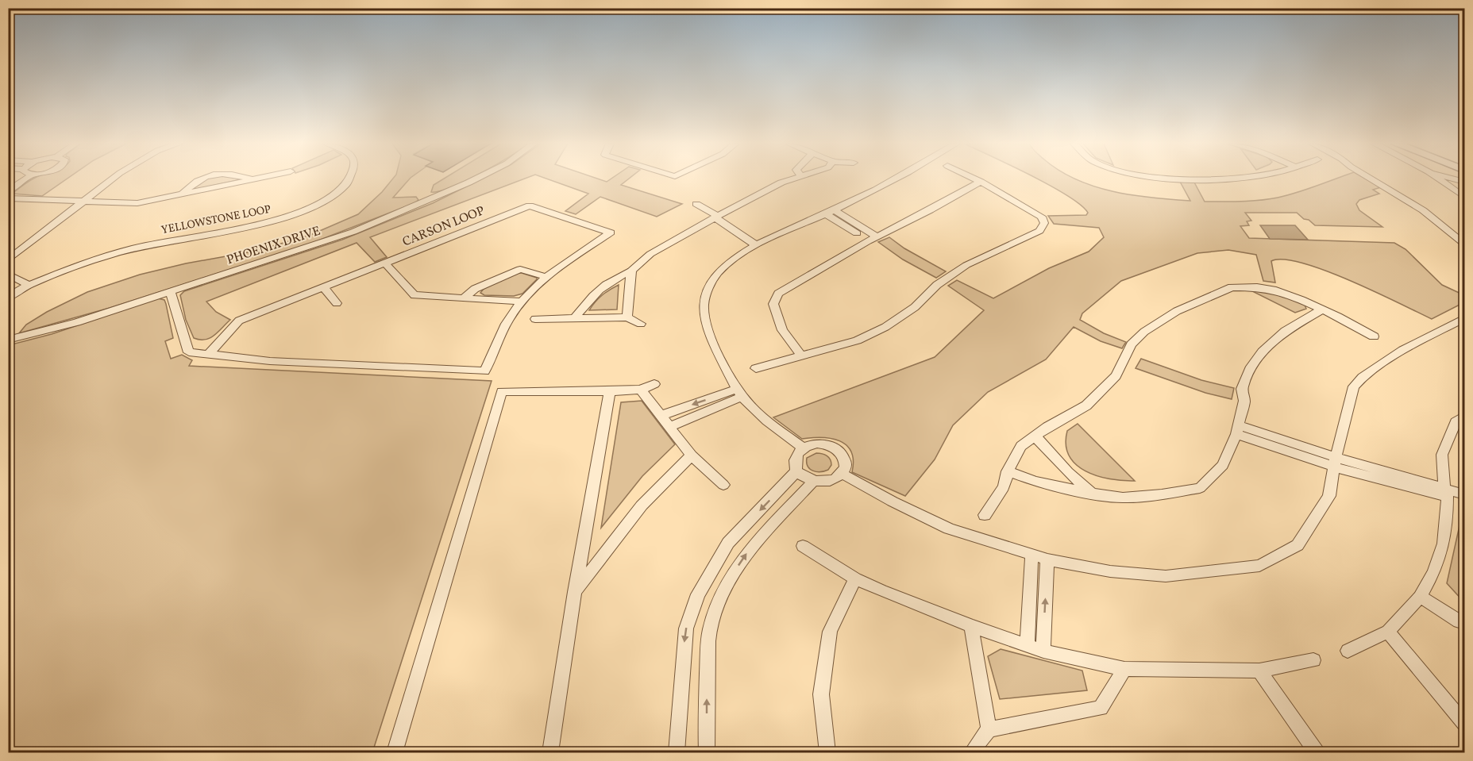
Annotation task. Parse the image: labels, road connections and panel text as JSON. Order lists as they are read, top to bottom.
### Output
{
  "streets": {
    "street": ["YELLOWSTONE LOOP", "CARSON LOOP", "PHOENIX DRIVE"]
  },
  "crossings": [
    ["CARSON LOOP", "PHOENIX DRIVE"]
  ]
}
